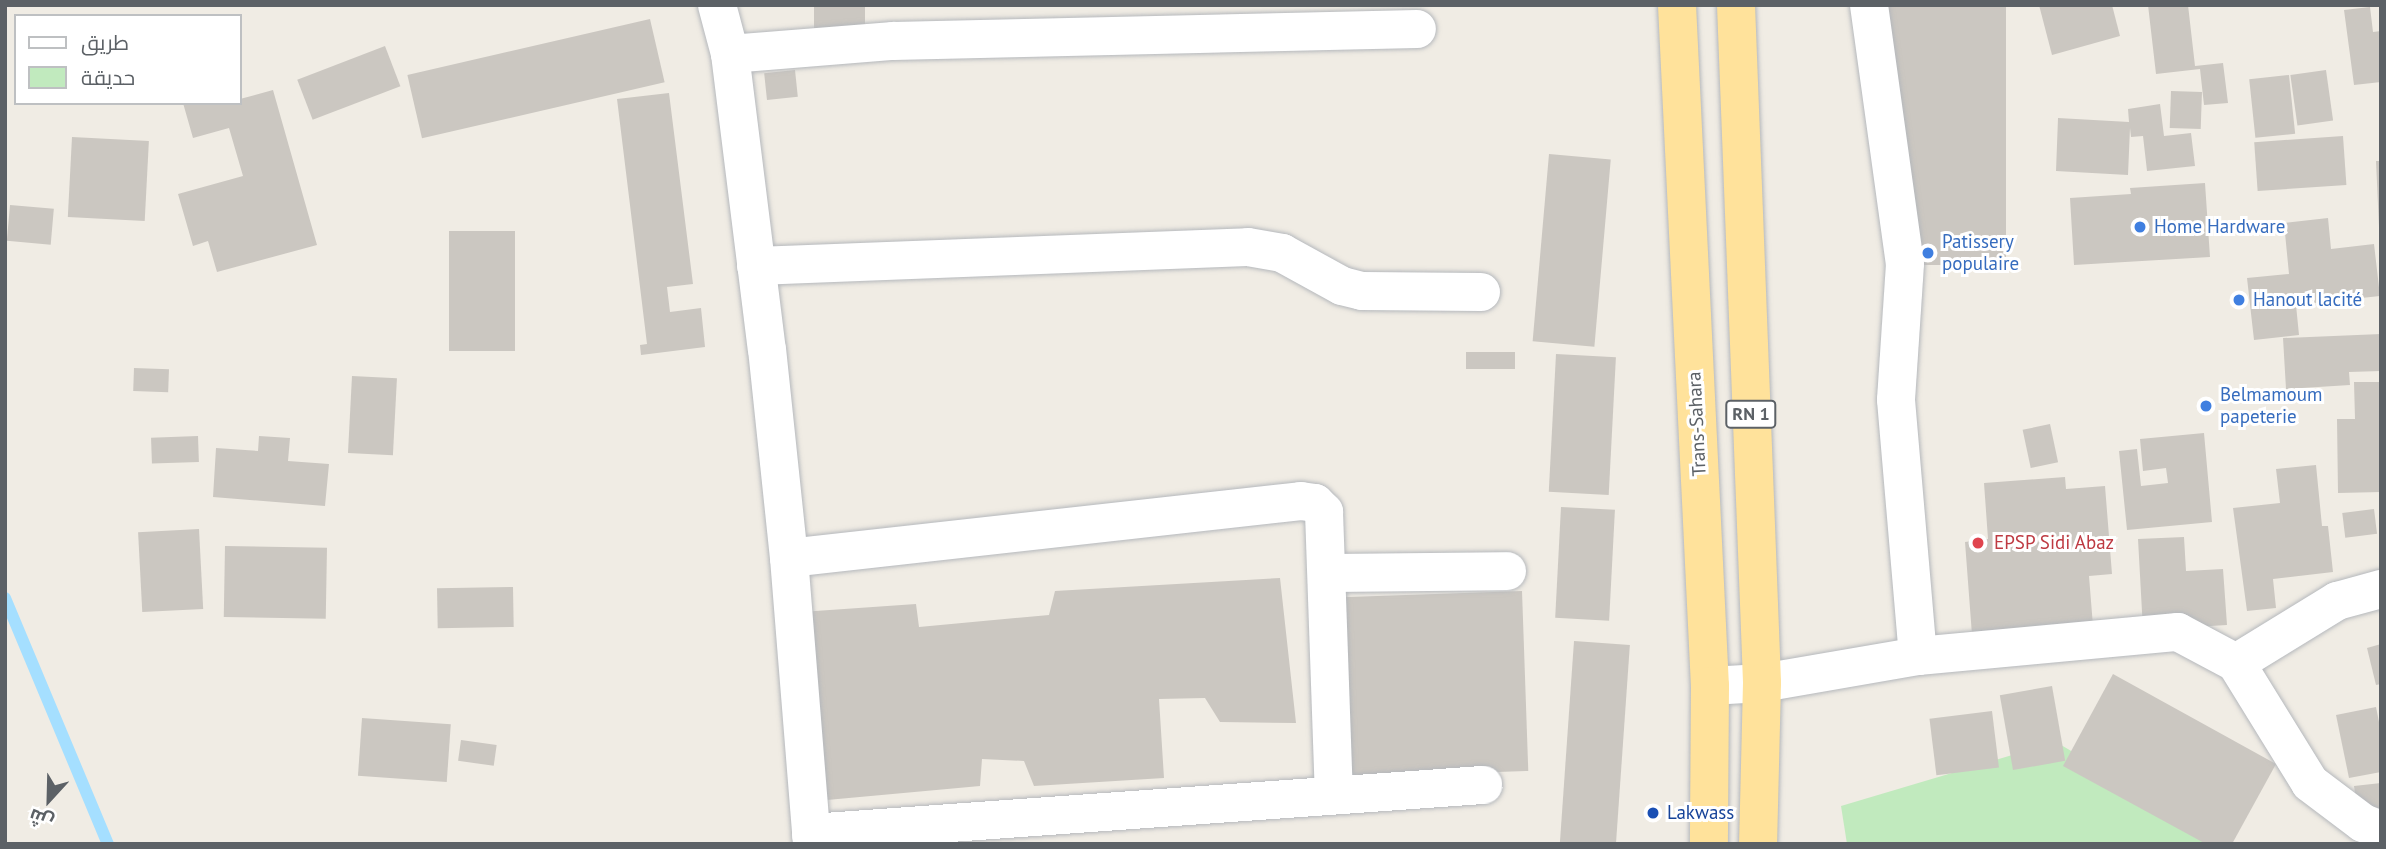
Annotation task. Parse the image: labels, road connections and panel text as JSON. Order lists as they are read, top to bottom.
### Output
{
  "streets": {
    "highway": ["RN 1", "Trans-Sahara"]
  },
  "places": [
    "Home Hardware",
    "Patissery populaire",
    "Hanout lacité",
    "Belmamoum papeterie",
    "EPSP Sidi Abaz",
    "Lakwass"
  ],
  "legend": ["طريق", "حديقة"],
  "north": "bottom"
}
